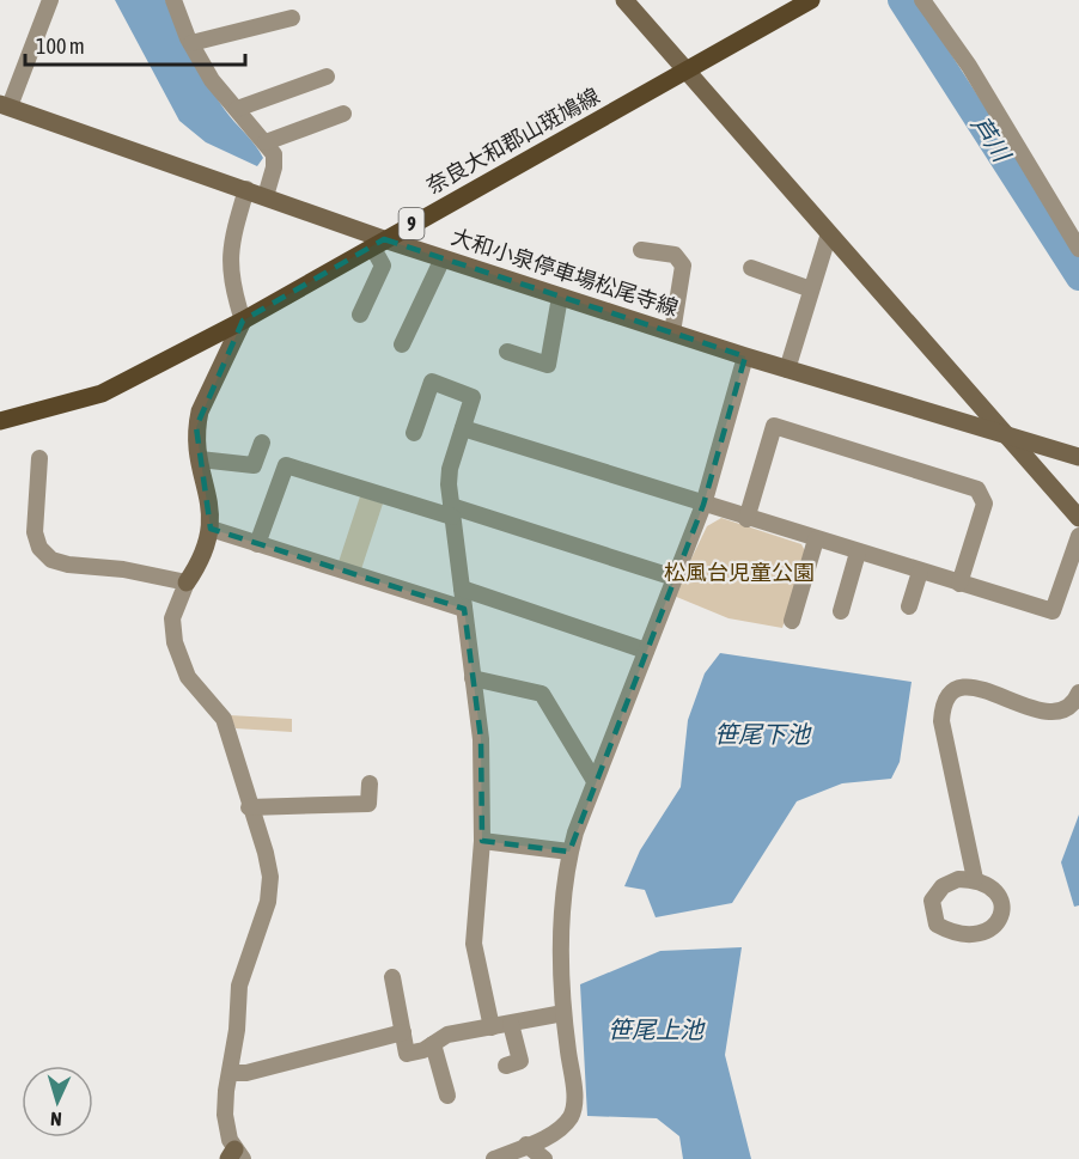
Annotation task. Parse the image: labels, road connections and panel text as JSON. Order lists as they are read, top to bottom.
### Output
{
  "streets": {
    "main road": ["奈良大和郡山斑鳩線", "9", "大和小泉停車場松尾寺線"]
  },
  "crossings": [
    ["奈良大和郡山斑鳩線", "大和小泉停車場松尾寺線"]
  ],
  "water": ["芦川", "笹尾下池", "笹尾上池"],
  "parks": ["松風台児童公園"],
  "scale_bar": "100 m",
  "north": "bottom"
}
